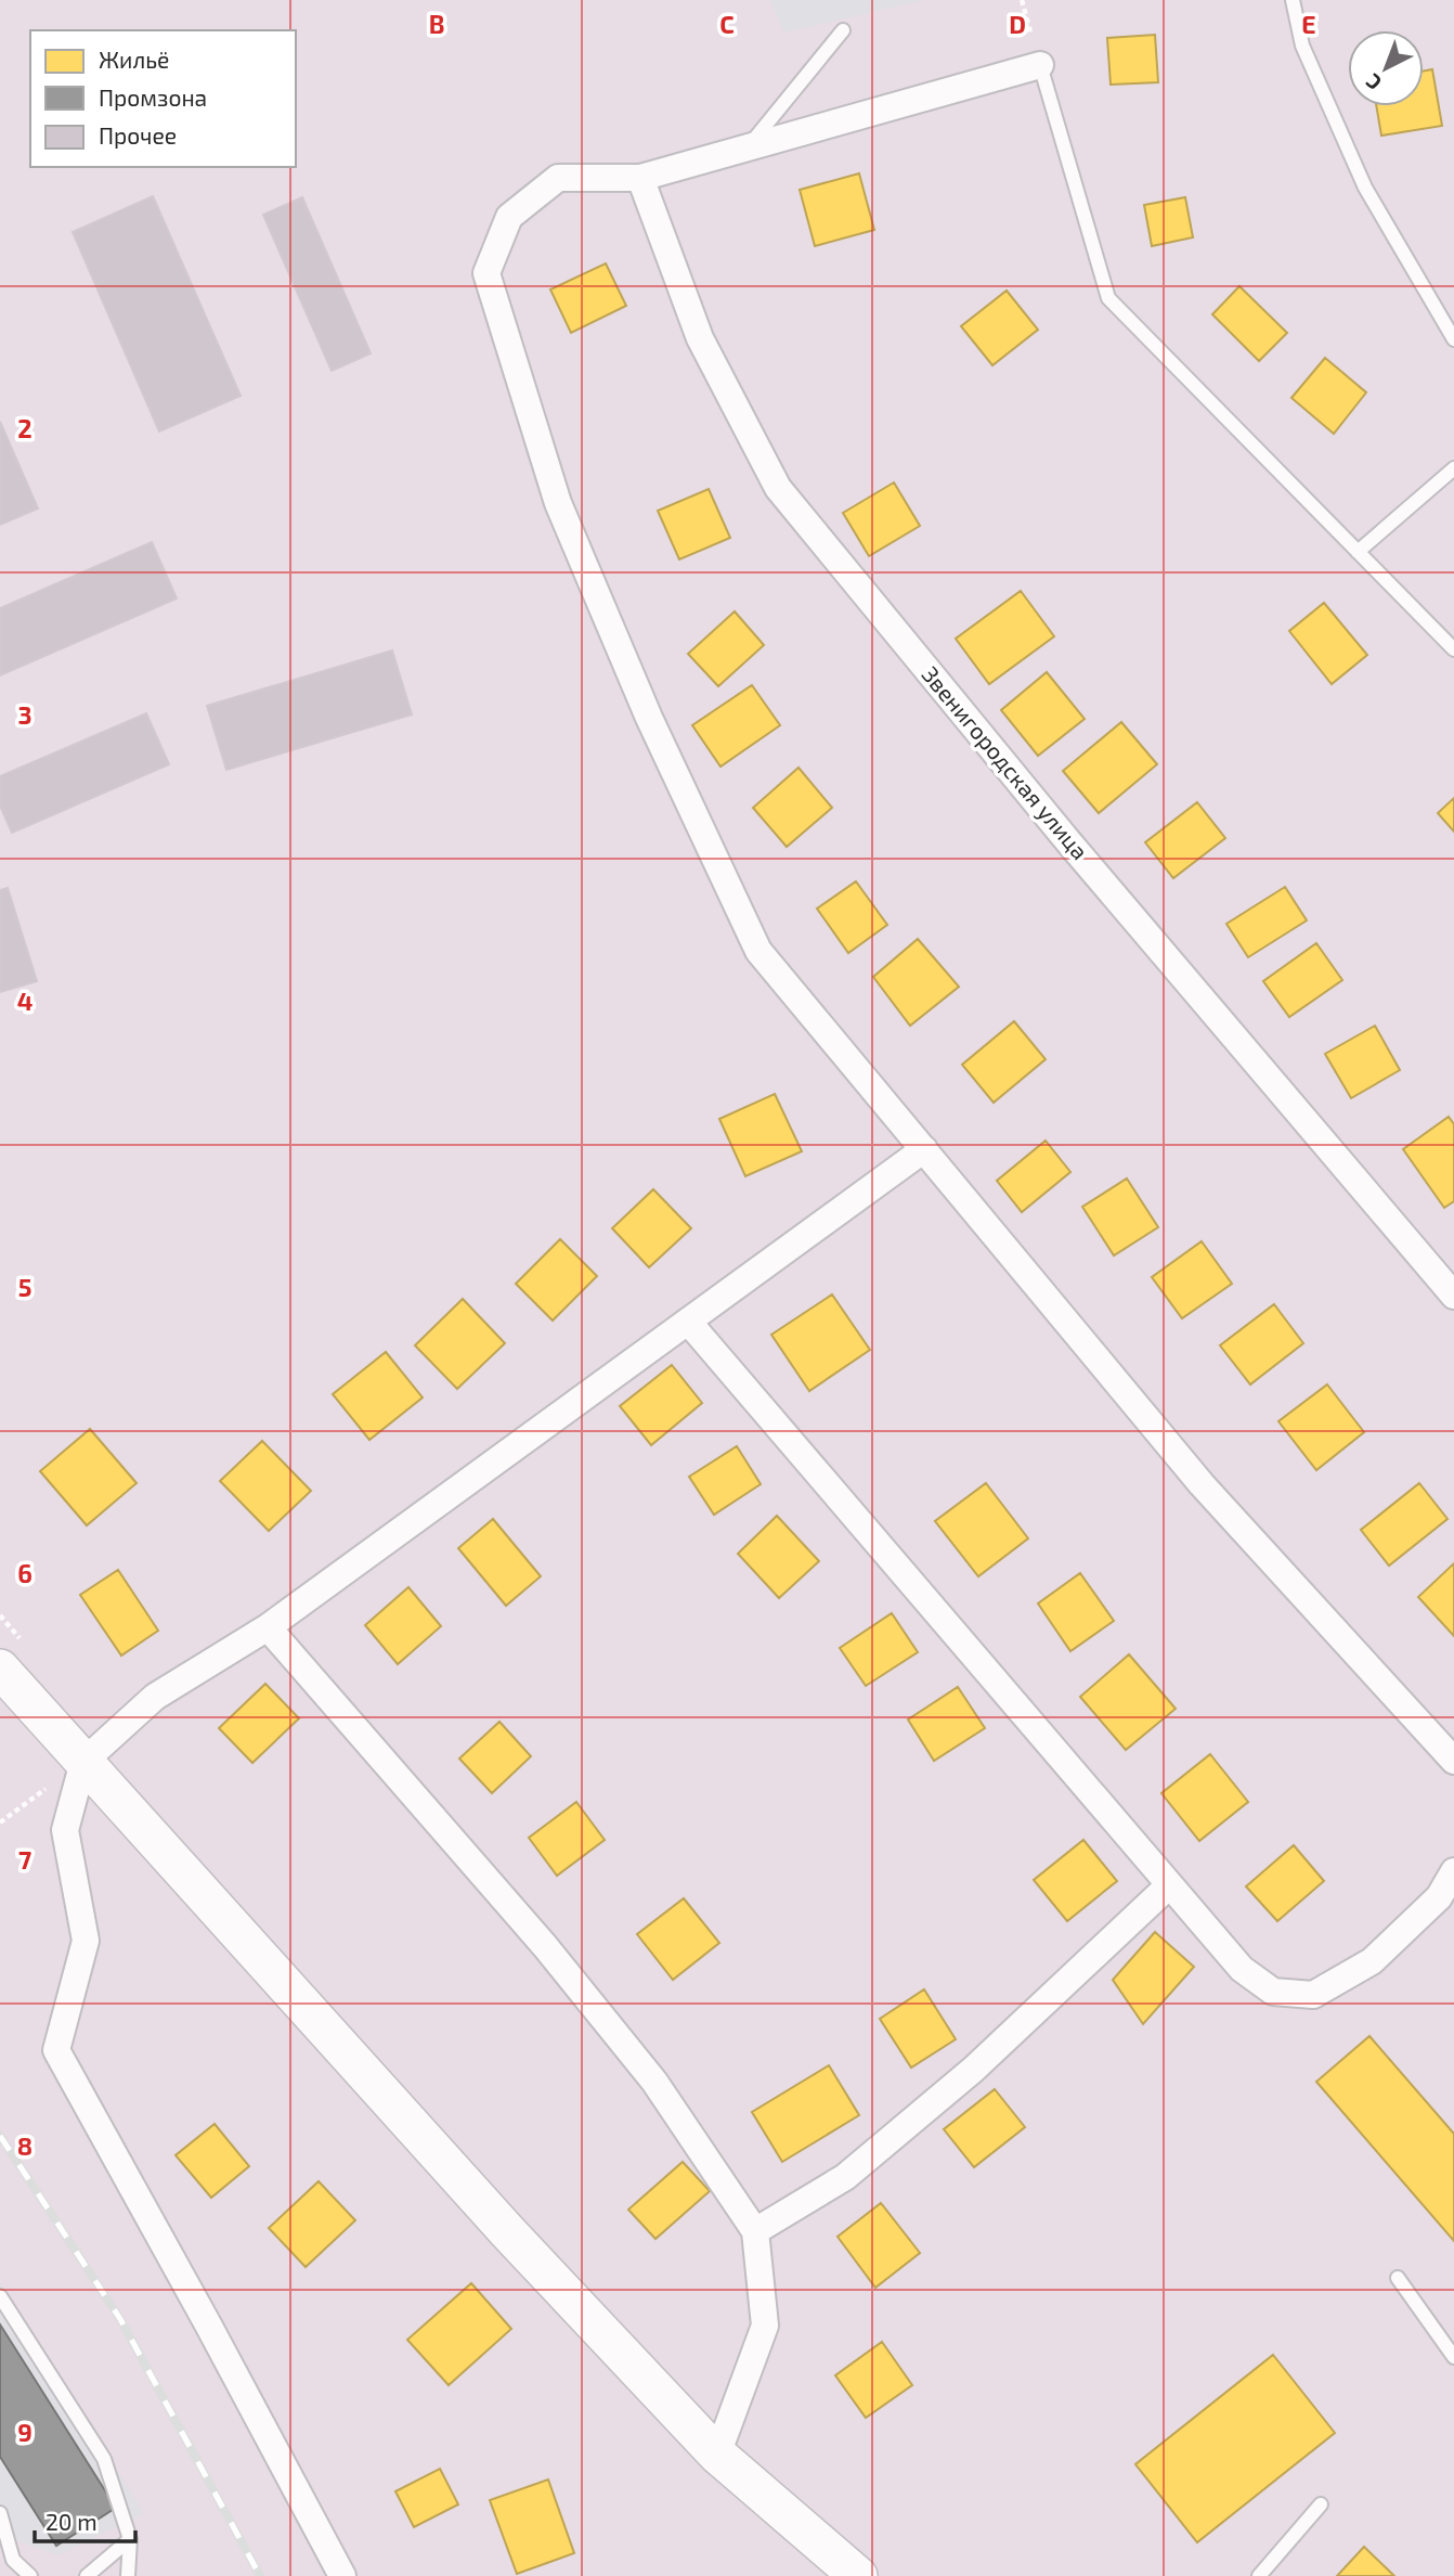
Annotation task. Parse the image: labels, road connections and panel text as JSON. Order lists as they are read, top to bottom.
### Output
{
  "streets": {
    "street": ["Звенигородская улица"]
  },
  "legend": ["Жильё", "Промзона", "Прочее"],
  "scale_bar": "20 m",
  "north": "bottom left",
  "grid": {
    "columns": [
      "B",
      "C",
      "D",
      "E"
    ],
    "rows": [
      "2",
      "3",
      "4",
      "5",
      "6",
      "7",
      "8",
      "9"
    ]
  }
}
